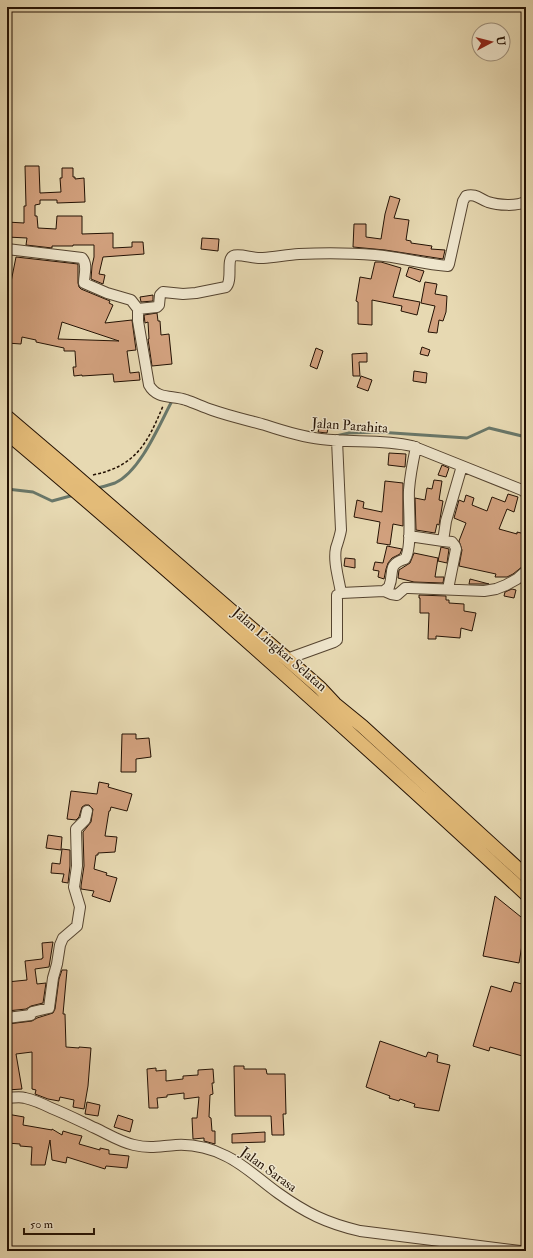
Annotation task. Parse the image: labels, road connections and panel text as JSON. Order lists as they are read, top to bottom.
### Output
{
  "streets": {
    "main road": ["Jalan Lingkar Selatan"],
    "street": ["Jalan Parahita", "Jalan Sarasa"]
  },
  "scale_bar": "50 m",
  "north": "right"
}
